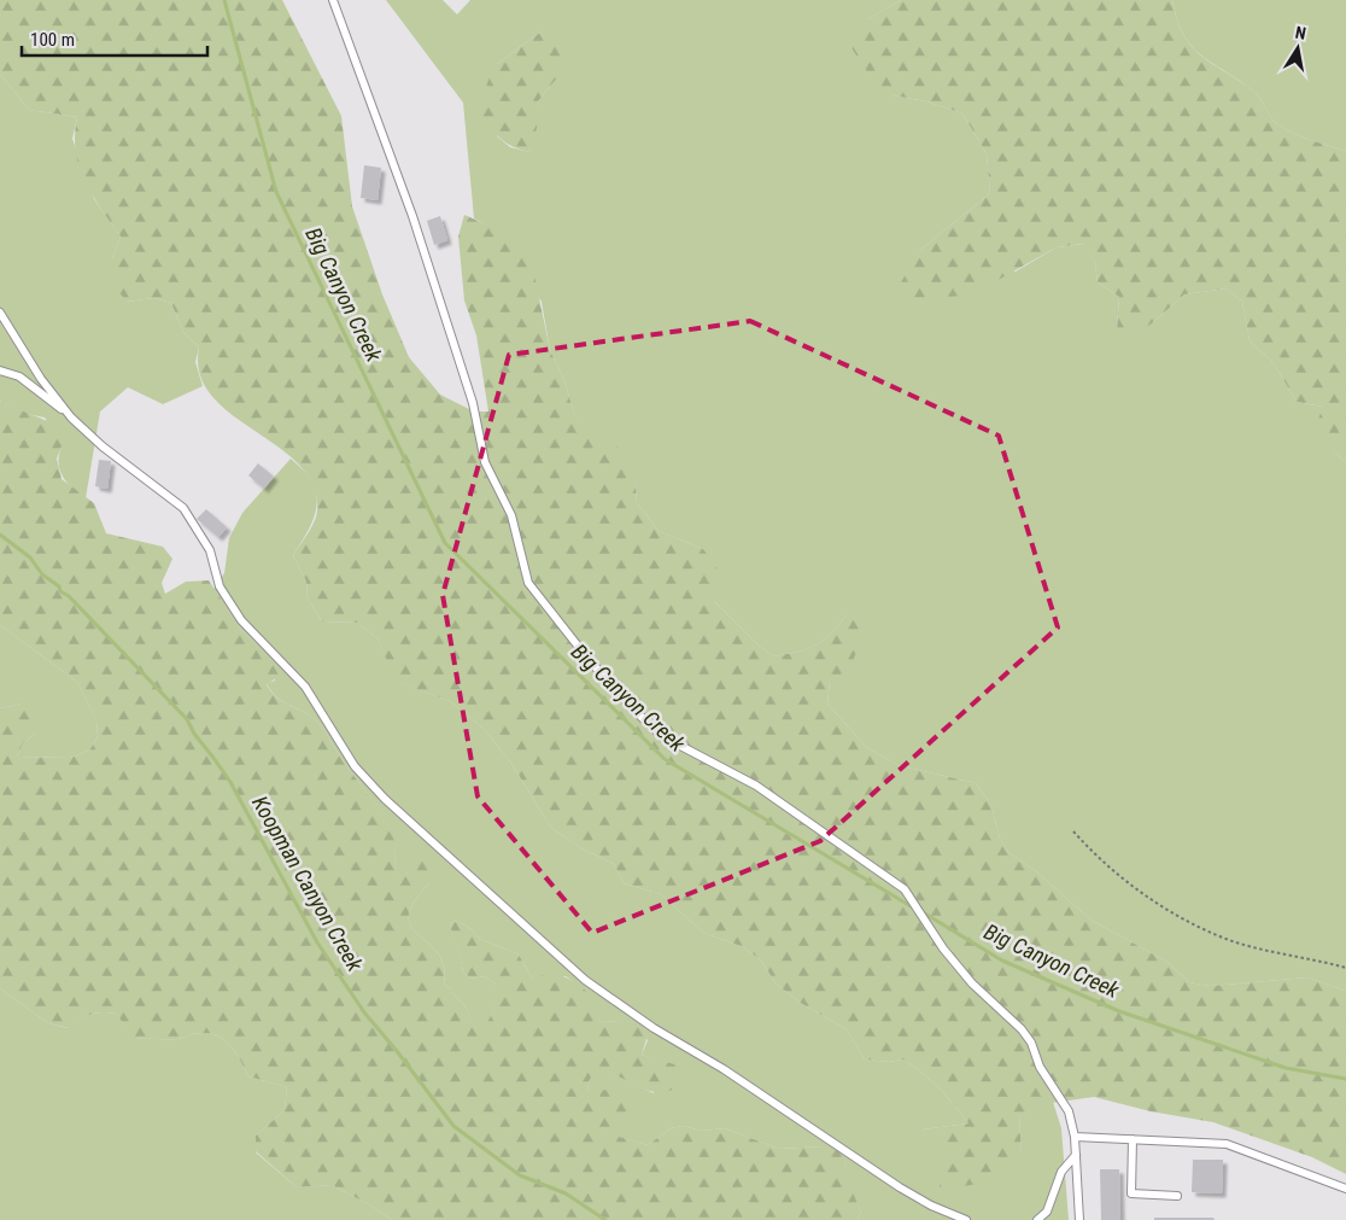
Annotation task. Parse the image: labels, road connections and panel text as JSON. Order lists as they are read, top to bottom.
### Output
{
  "water": ["Big Canyon Creek", "Koopman Canyon Creek"],
  "scale_bar": "100 m",
  "north": "top"
}
